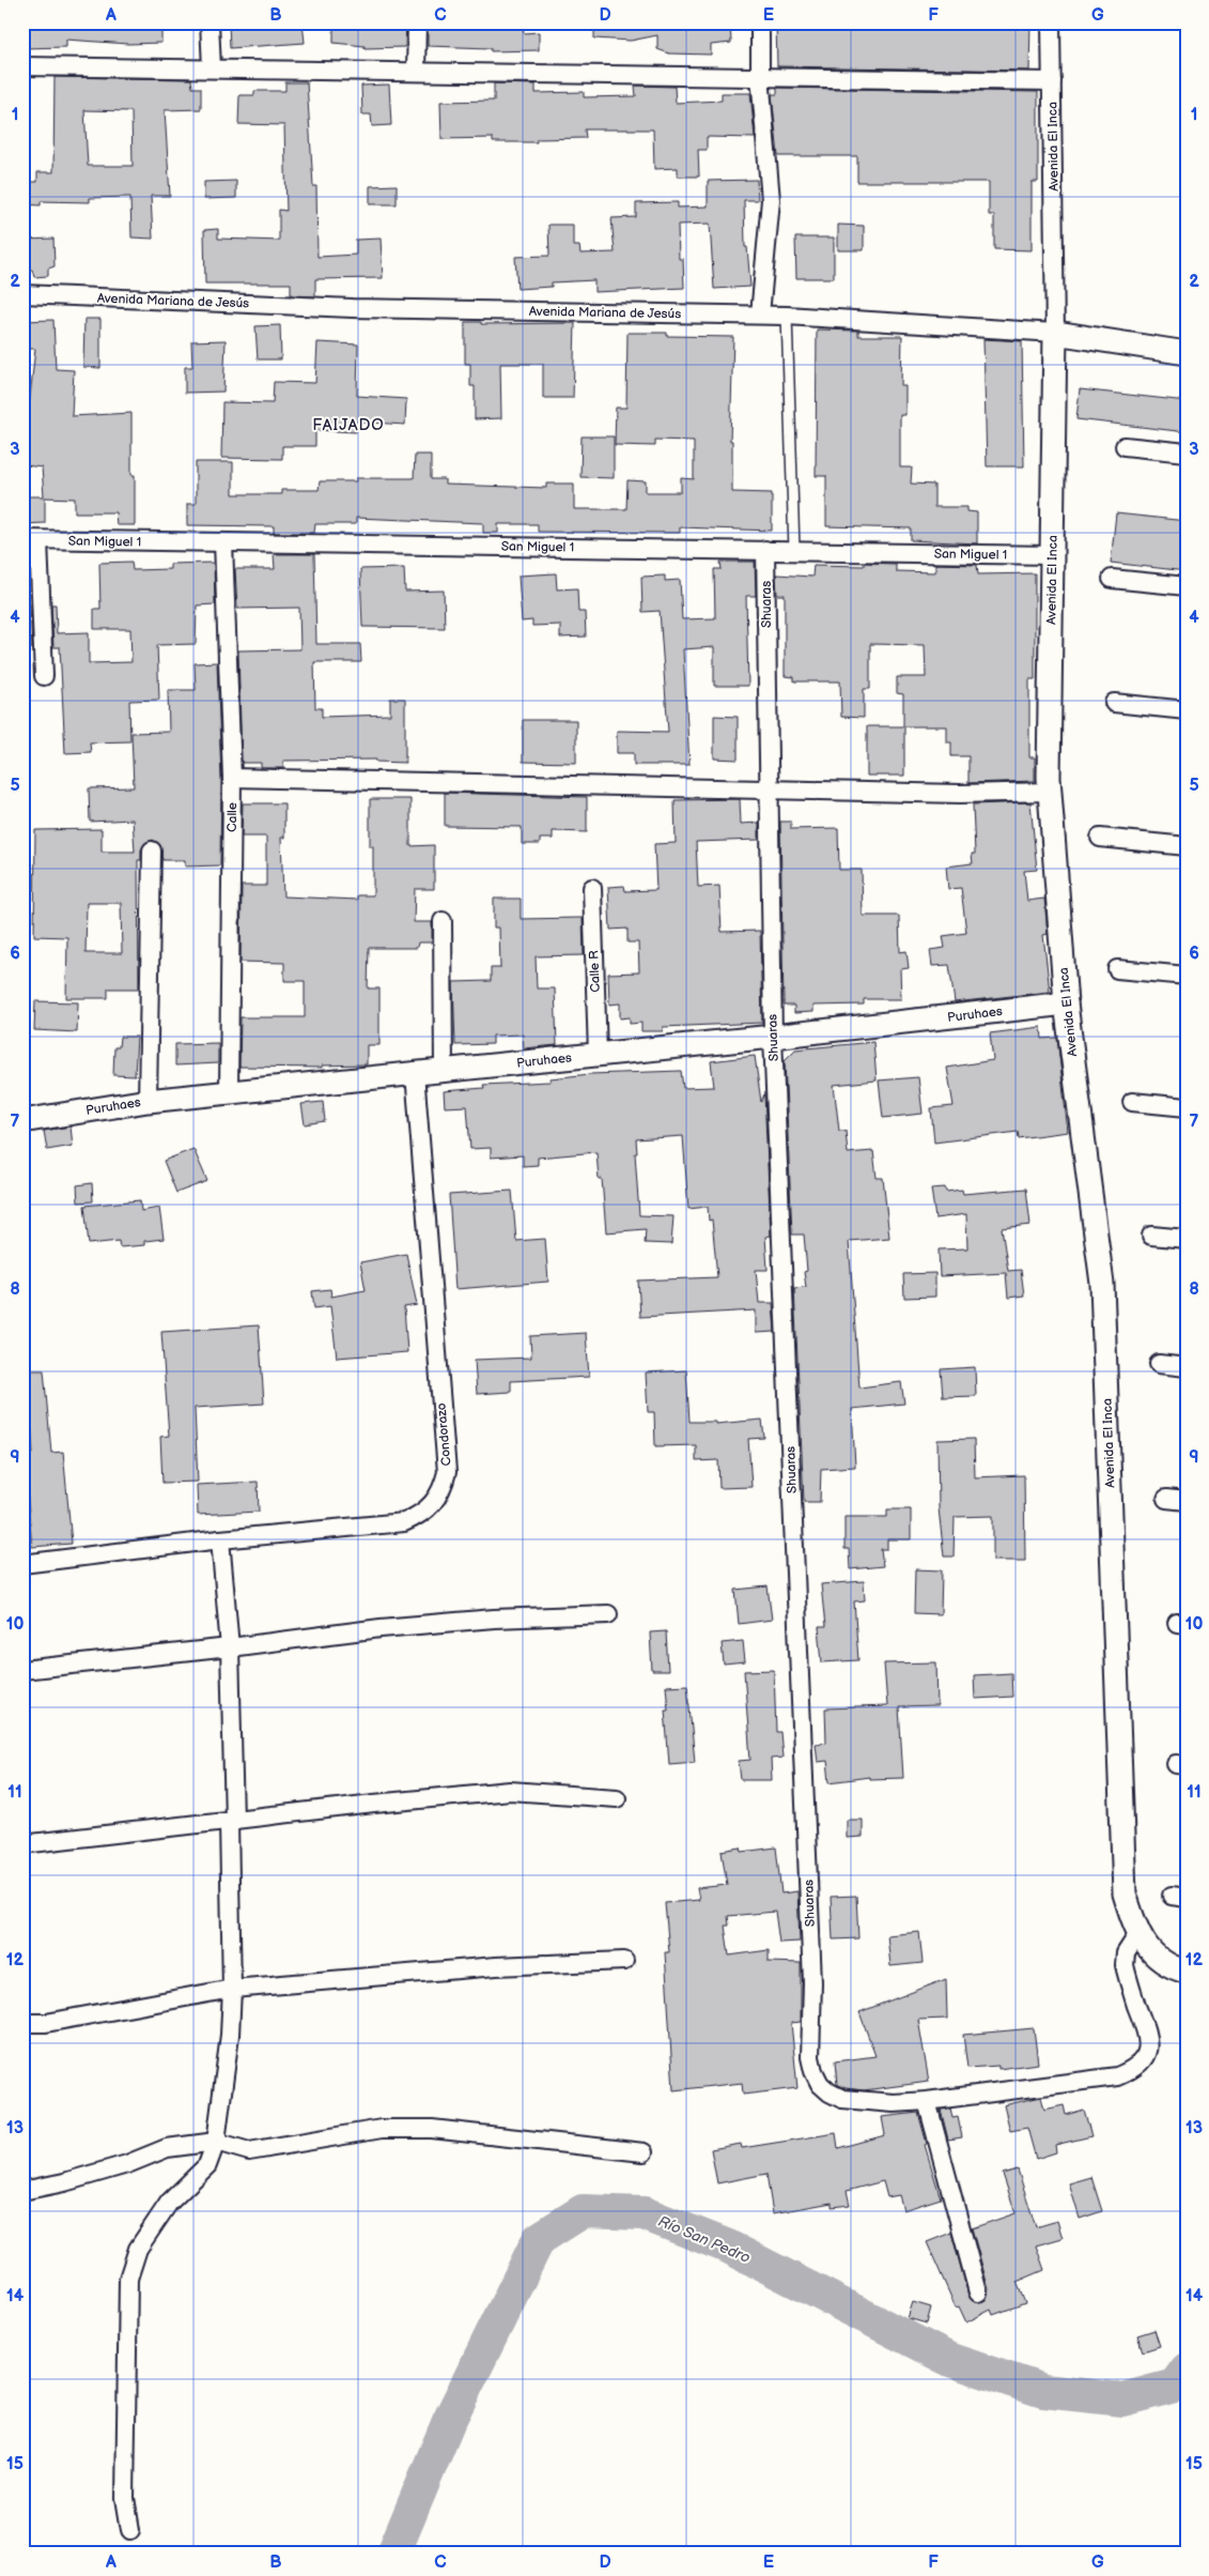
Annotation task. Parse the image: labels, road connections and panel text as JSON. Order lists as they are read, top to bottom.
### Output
{
  "streets": {
    "street": [
      "Avenida El Inca",
      "Avenida Mariana de Jesús",
      "San Miguel 1",
      "Shuaras",
      "Calle",
      "Calle R",
      "Puruhaes",
      "Condorazo"
    ]
  },
  "crossings": [
    ["Avenida El Inca", "Avenida Mariana de Jesús"],
    ["Avenida El Inca", "San Miguel 1"],
    ["Avenida El Inca", "Shuaras"],
    ["Avenida El Inca", "Puruhaes"],
    ["San Miguel 1", "Shuaras"],
    ["San Miguel 1", "Calle"],
    ["Shuaras", "Puruhaes"],
    ["Calle", "Puruhaes"],
    ["Calle R", "Puruhaes"],
    ["Puruhaes", "Condorazo"]
  ],
  "districts": ["FAIJADO"],
  "water": ["Río San Pedro"],
  "grid": {
    "columns": [
      "A",
      "B",
      "C",
      "D",
      "E",
      "F",
      "G"
    ],
    "rows": [
      "1",
      "2",
      "3",
      "4",
      "5",
      "6",
      "7",
      "8",
      "9",
      "10",
      "11",
      "12",
      "13",
      "14",
      "15"
    ]
  }
}
